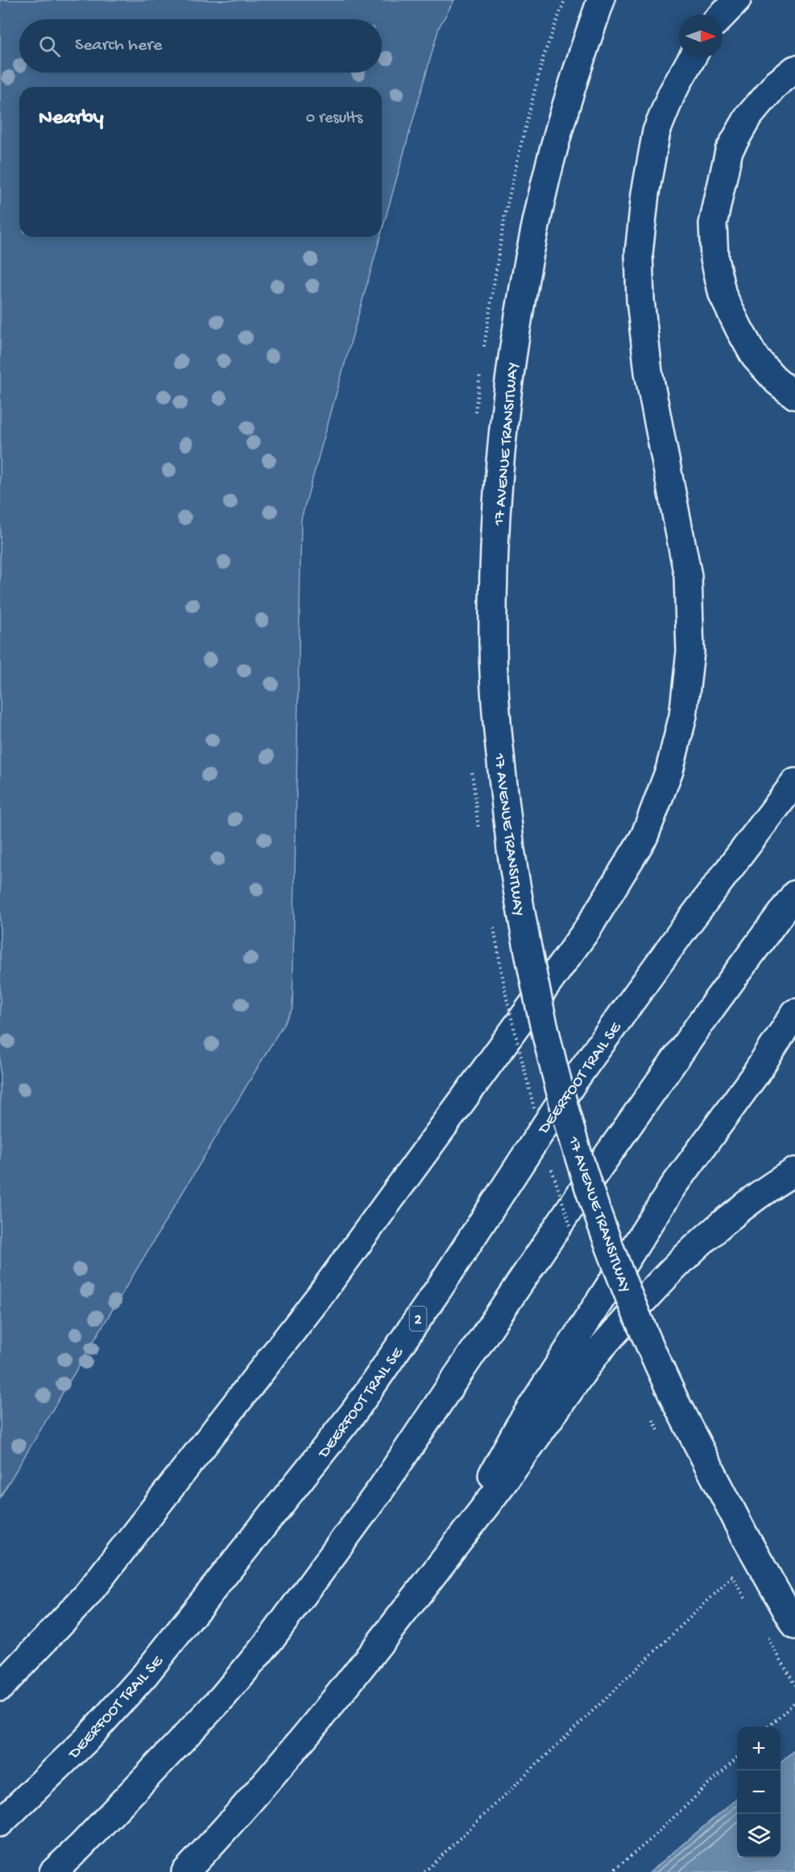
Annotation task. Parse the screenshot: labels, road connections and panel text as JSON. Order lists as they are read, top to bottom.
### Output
{
  "streets": {
    "main road": ["17 AVENUE TRANSITWAY", "DEERFOOT TRAIL SE", "2"]
  },
  "north": "right",
  "page": {
    "search": "Search here",
    "heading": ["Nearby", "0 results"],
    "map_buttons": ["+", "−"]
  }
}
